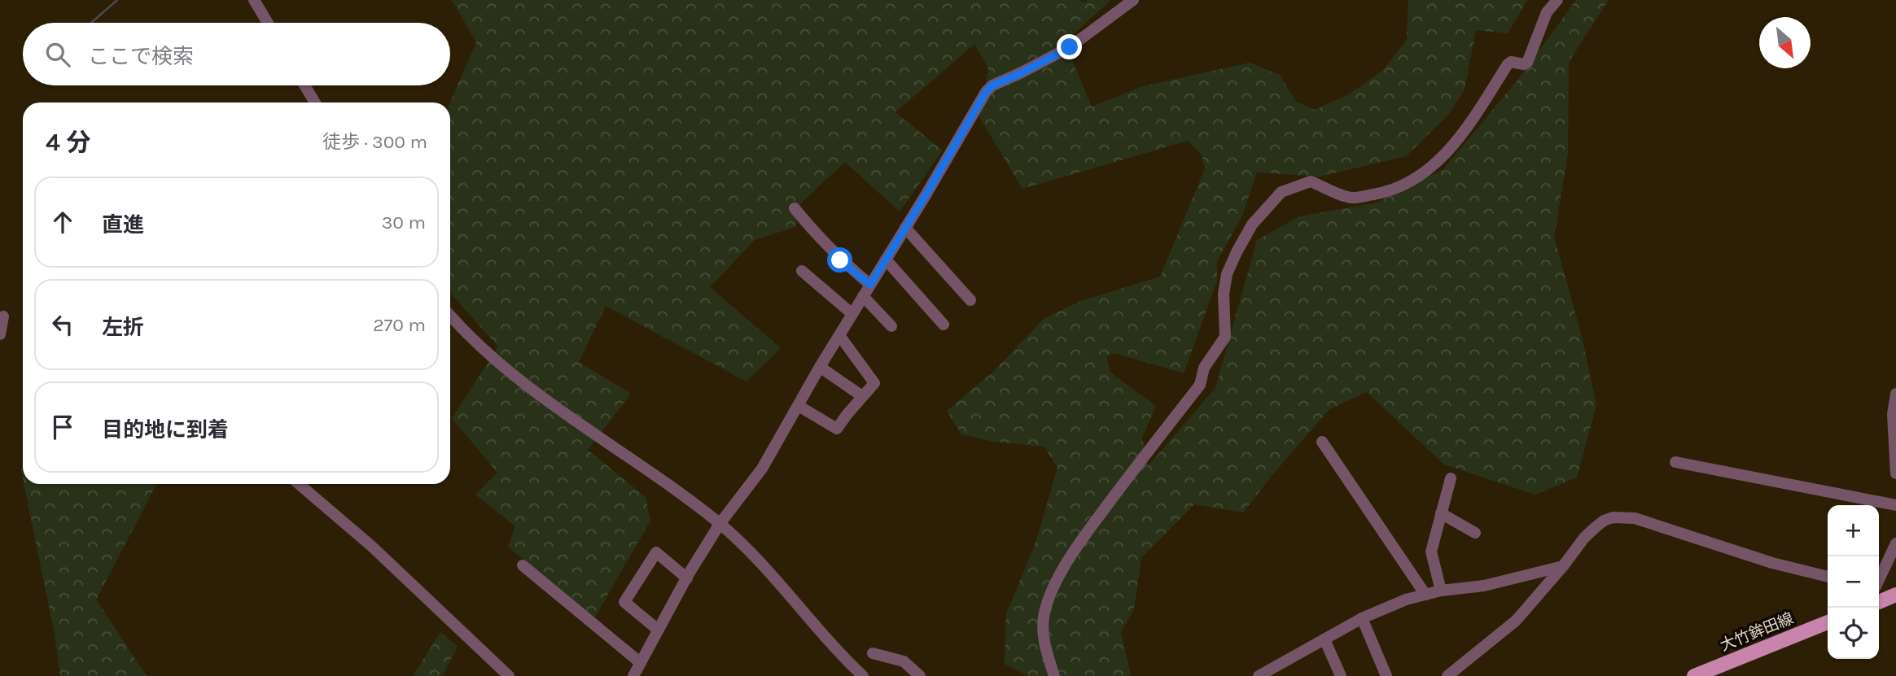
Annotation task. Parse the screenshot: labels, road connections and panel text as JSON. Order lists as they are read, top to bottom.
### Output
{
  "streets": {
    "main road": ["大竹鉾田線"]
  },
  "north": "bottom right",
  "page": {
    "search": "ここで検索",
    "heading": ["4 分", "徒歩 · 300 m"],
    "list": [
      ["直進", "30 m"],
      ["左折", "270 m"],
      "目的地に到着"
    ],
    "map_buttons": ["+", "−"]
  }
}
